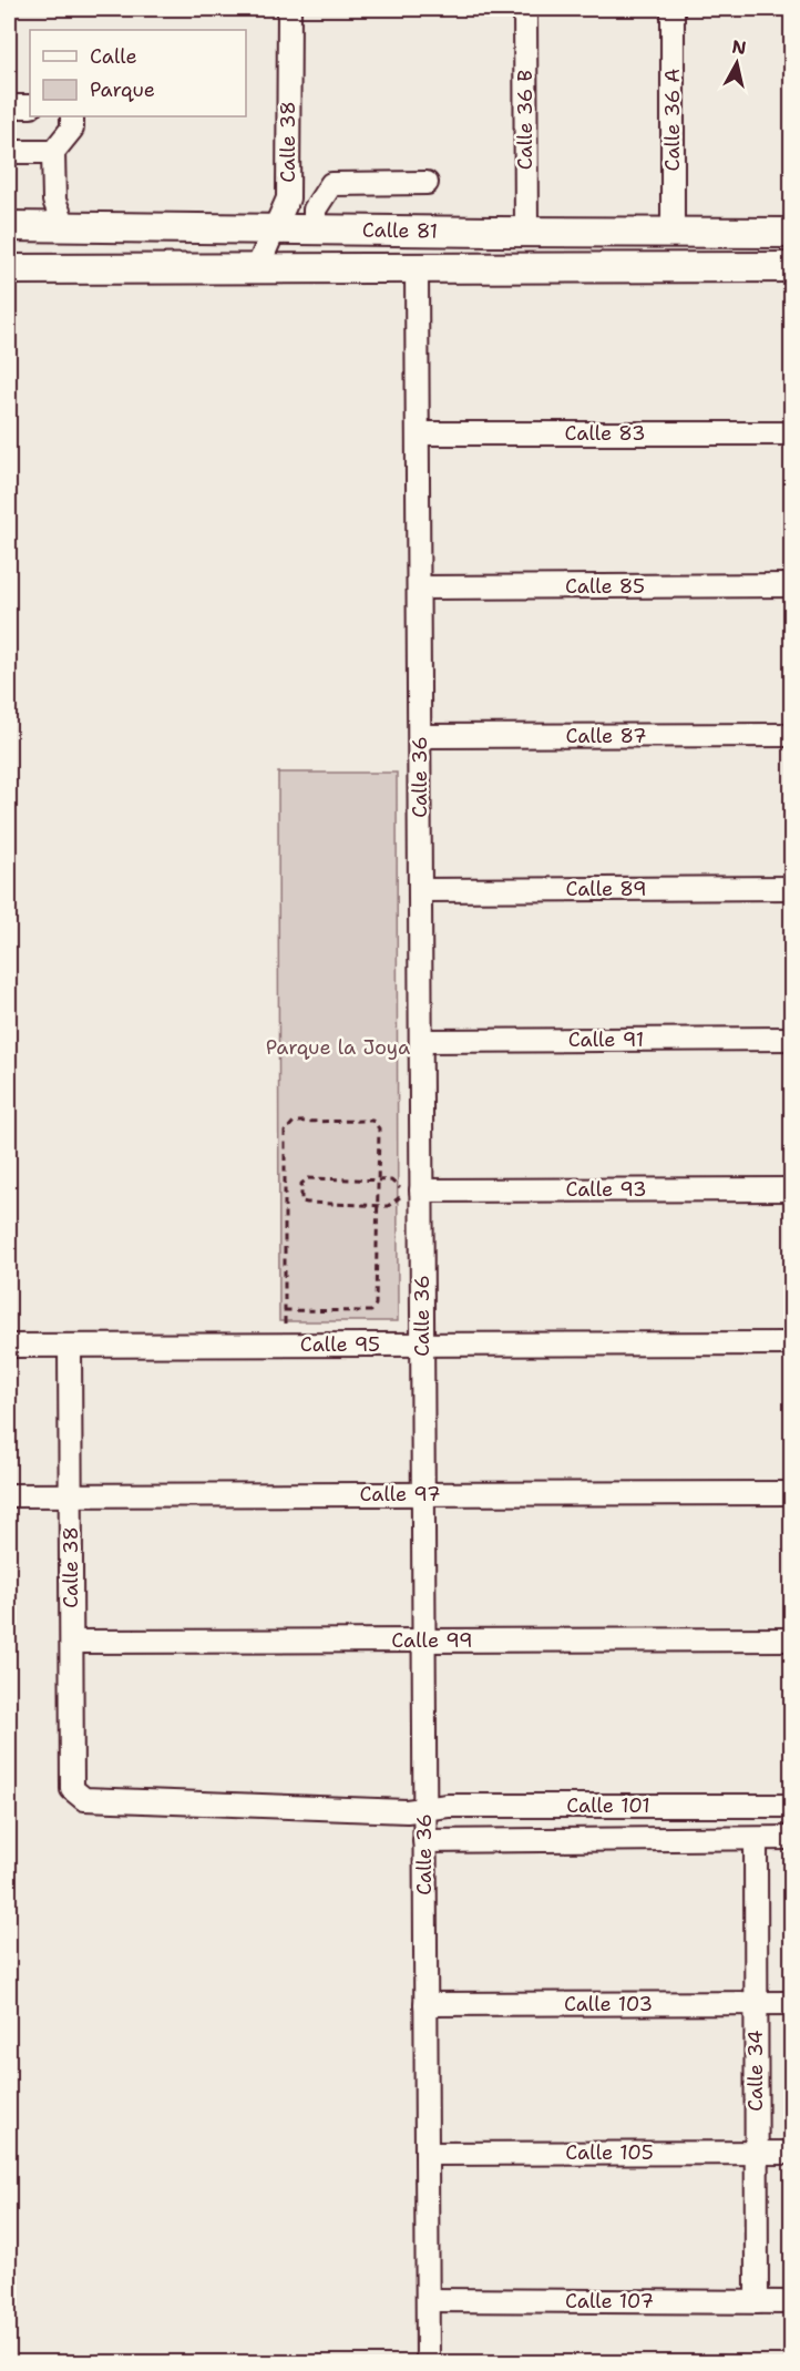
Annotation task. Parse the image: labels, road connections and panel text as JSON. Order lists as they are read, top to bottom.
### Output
{
  "streets": {
    "main road": ["Calle 81"],
    "street": [
      "Calle 36 B",
      "Calle 36 A",
      "Calle 38",
      "Calle 83",
      "Calle 85",
      "Calle 87",
      "Calle 36",
      "Calle 89",
      "Calle 91",
      "Calle 93",
      "Calle 95",
      "Calle 97",
      "Calle 99",
      "Calle 101",
      "Calle 103",
      "Calle 34",
      "Calle 105",
      "Calle 107"
    ]
  },
  "crossings": [
    ["Calle 36 B", "Calle 81"],
    ["Calle 36 A", "Calle 81"],
    ["Calle 38", "Calle 81"],
    ["Calle 38", "Calle 95"],
    ["Calle 38", "Calle 97"],
    ["Calle 38", "Calle 99"],
    ["Calle 38", "Calle 101"],
    ["Calle 81", "Calle 36"],
    ["Calle 83", "Calle 36"],
    ["Calle 85", "Calle 36"],
    ["Calle 87", "Calle 36"],
    ["Calle 36", "Calle 89"],
    ["Calle 36", "Calle 91"],
    ["Calle 36", "Calle 93"],
    ["Calle 36", "Calle 95"],
    ["Calle 36", "Calle 97"],
    ["Calle 36", "Calle 99"],
    ["Calle 36", "Calle 101"],
    ["Calle 36", "Calle 103"],
    ["Calle 36", "Calle 105"],
    ["Calle 36", "Calle 107"],
    ["Calle 101", "Calle 34"],
    ["Calle 103", "Calle 34"],
    ["Calle 34", "Calle 105"],
    ["Calle 34", "Calle 107"]
  ],
  "parks": ["Parque la Joya"],
  "legend": ["Calle", "Parque"],
  "north": "top"
}
